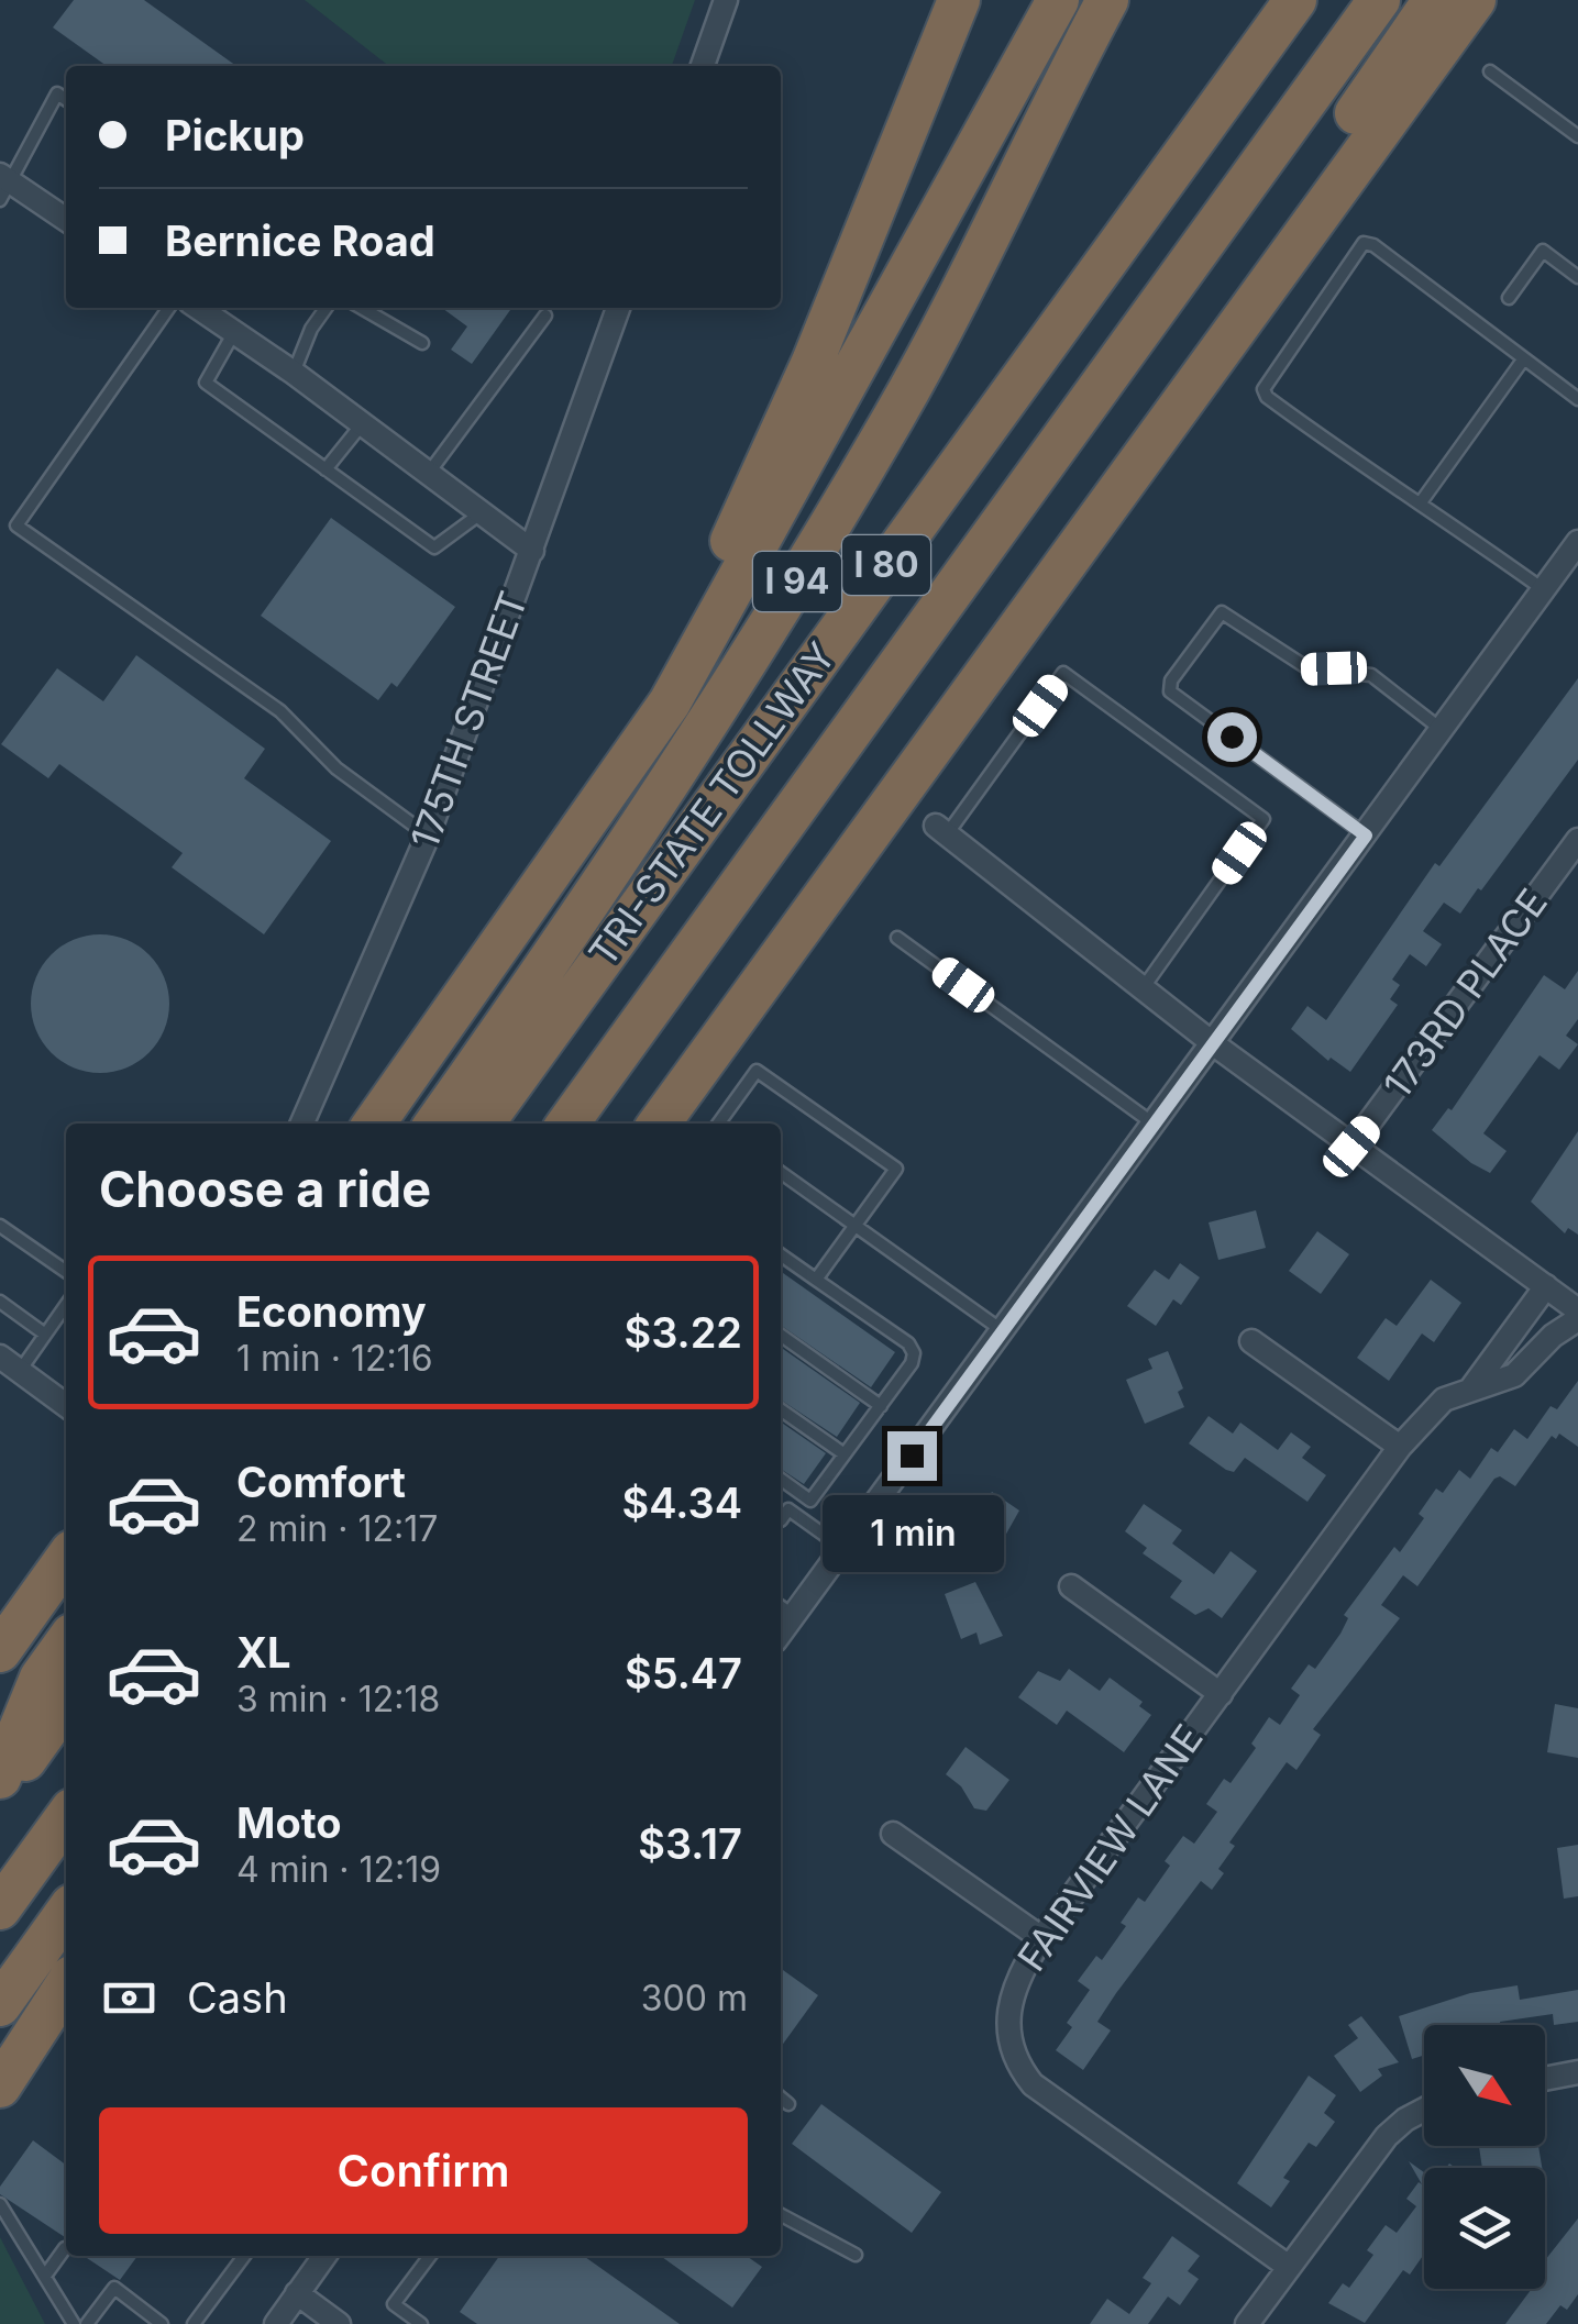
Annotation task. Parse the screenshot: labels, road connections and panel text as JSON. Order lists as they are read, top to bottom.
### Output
{
  "streets": {
    "highway": ["I 80", "I 94", "TRI-STATE TOLLWAY"],
    "street": ["175TH STREET", "173RD PLACE", "FAIRVIEW LANE"]
  },
  "north": "bottom right",
  "page": {
    "banner": ["Pickup", "Bernice Road"],
    "heading": "Choose a ride",
    "list": [
      {
        "name": "Economy",
        "note": "1 min · 12:16",
        "value": "$3.22"
      },
      {
        "name": "Comfort",
        "note": "2 min · 12:17",
        "value": "$4.34"
      },
      {
        "name": "XL",
        "note": "3 min · 12:18",
        "value": "$5.47"
      },
      {
        "name": "Moto",
        "note": "4 min · 12:19",
        "value": "$3.17"
      }
    ],
    "bubble": "1 min",
    "pay": ["Cash", "300 m"],
    "buttons": "Confirm"
  }
}
